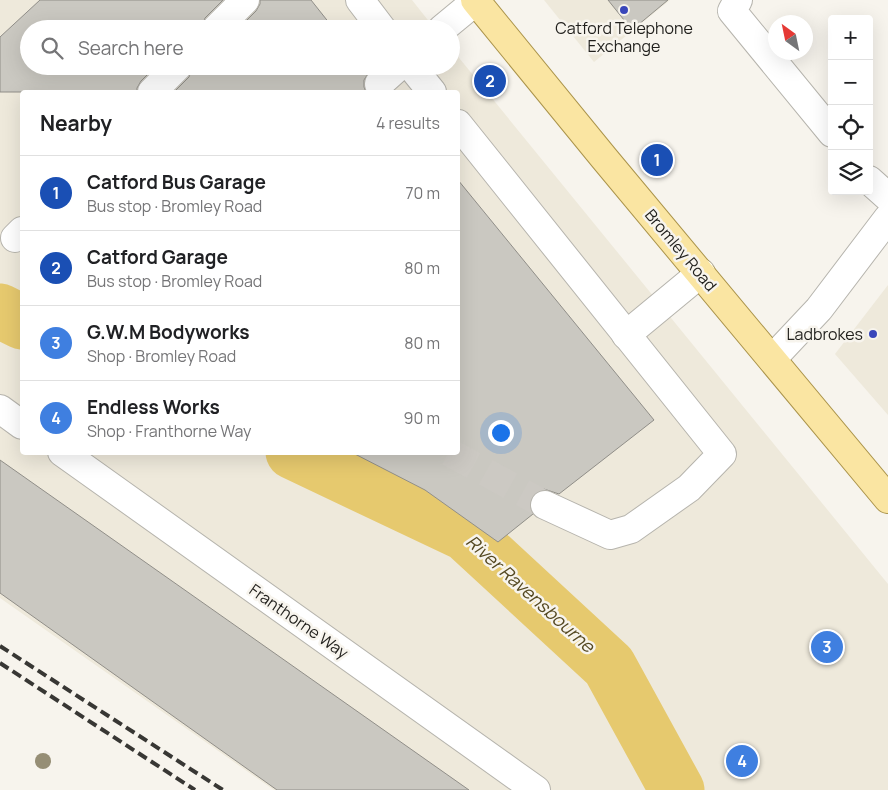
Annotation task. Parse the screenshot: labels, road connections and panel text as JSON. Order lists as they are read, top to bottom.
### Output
{
  "streets": {
    "main road": ["Bromley Road"],
    "street": ["Franthorne Way"]
  },
  "water": ["River Ravensbourne"],
  "places": ["Catford Telephone Exchange", "Ladbrokes"],
  "north": "top left",
  "page": {
    "map_buttons": ["+", "−"],
    "search": "Search here",
    "pins": [
      "2",
      "1",
      "3",
      "4"
    ],
    "heading": ["Nearby", "4 results"],
    "list": [
      {
        "mark": "1",
        "name": "Catford Bus Garage",
        "note": "Bus stop · Bromley Road",
        "value": "70 m"
      },
      {
        "mark": "2",
        "name": "Catford Garage",
        "note": "Bus stop · Bromley Road",
        "value": "80 m"
      },
      {
        "mark": "3",
        "name": "G.W.M Bodyworks",
        "note": "Shop · Bromley Road",
        "value": "80 m"
      },
      {
        "mark": "4",
        "name": "Endless Works",
        "note": "Shop · Franthorne Way",
        "value": "90 m"
      }
    ]
  }
}
